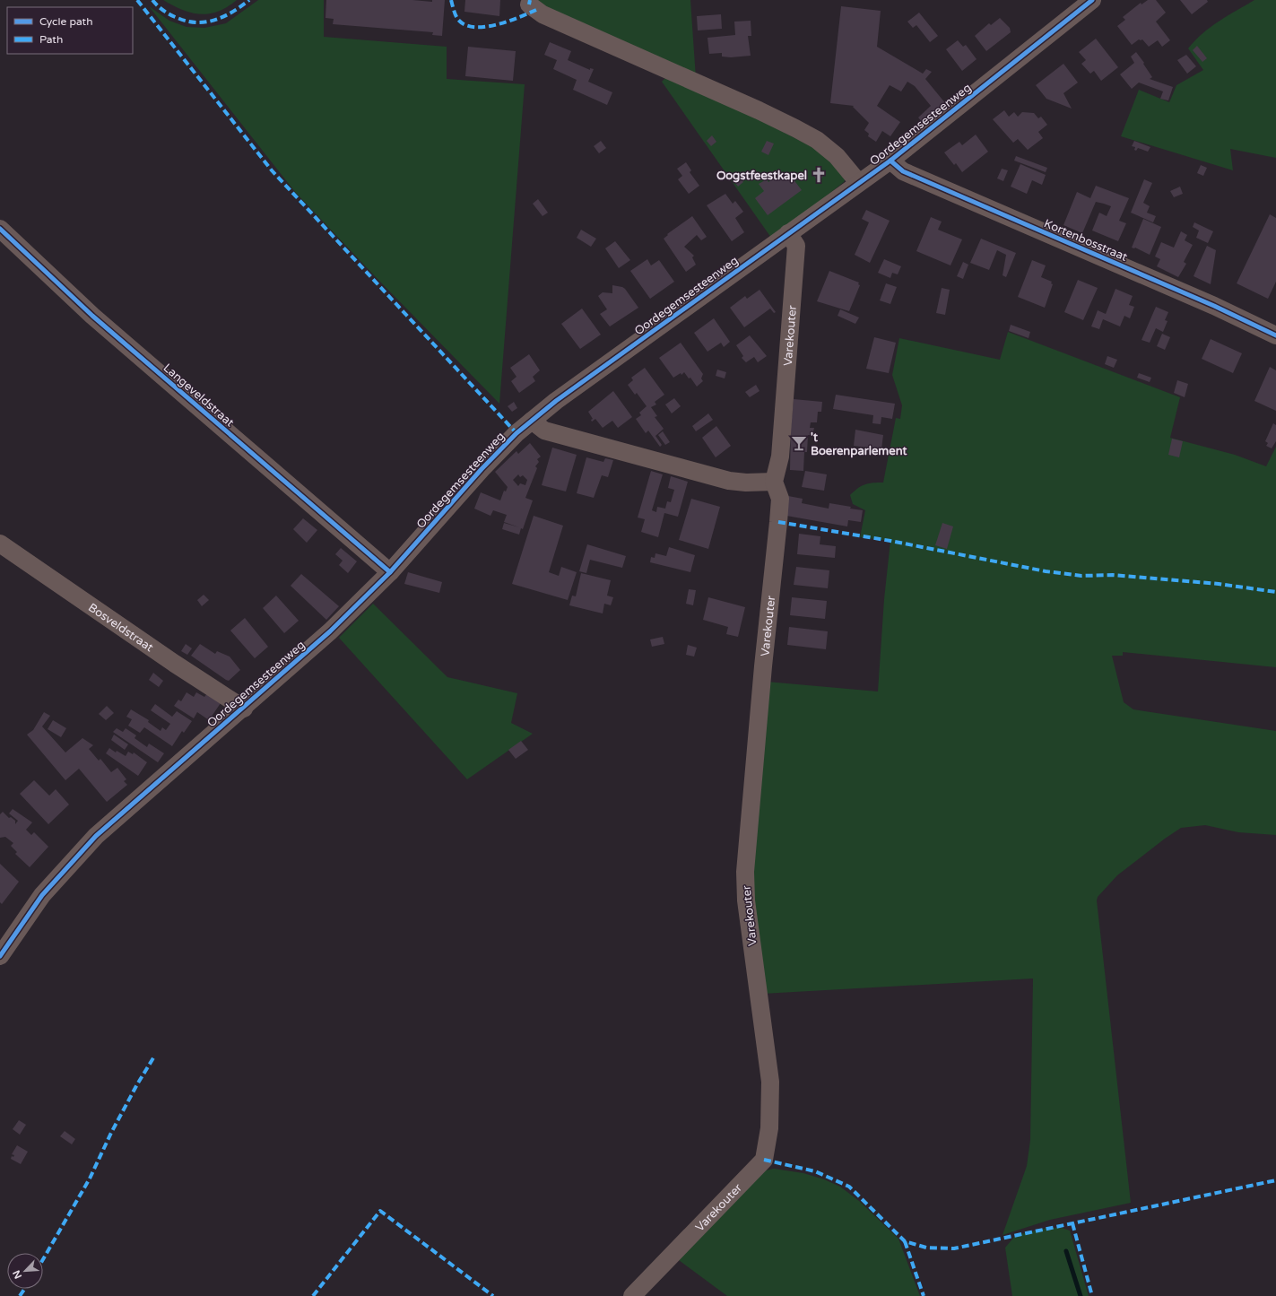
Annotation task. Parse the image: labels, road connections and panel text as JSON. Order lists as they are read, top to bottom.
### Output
{
  "streets": {
    "street": [
      "Oordegemsesteenweg",
      "Kortenbosstraat",
      "Varekouter",
      "Langeveldstraat",
      "Bosveldstraat"
    ]
  },
  "crossings": [
    ["Oordegemsesteenweg", "Kortenbosstraat"],
    ["Oordegemsesteenweg", "Varekouter"],
    ["Oordegemsesteenweg", "Langeveldstraat"],
    ["Oordegemsesteenweg", "Bosveldstraat"]
  ],
  "places": {
    "church": ["Oogstfeestkapel"],
    "bar": ["'t Boerenparlement"]
  },
  "legend": ["Cycle path", "Path"],
  "north": "bottom left"
}
